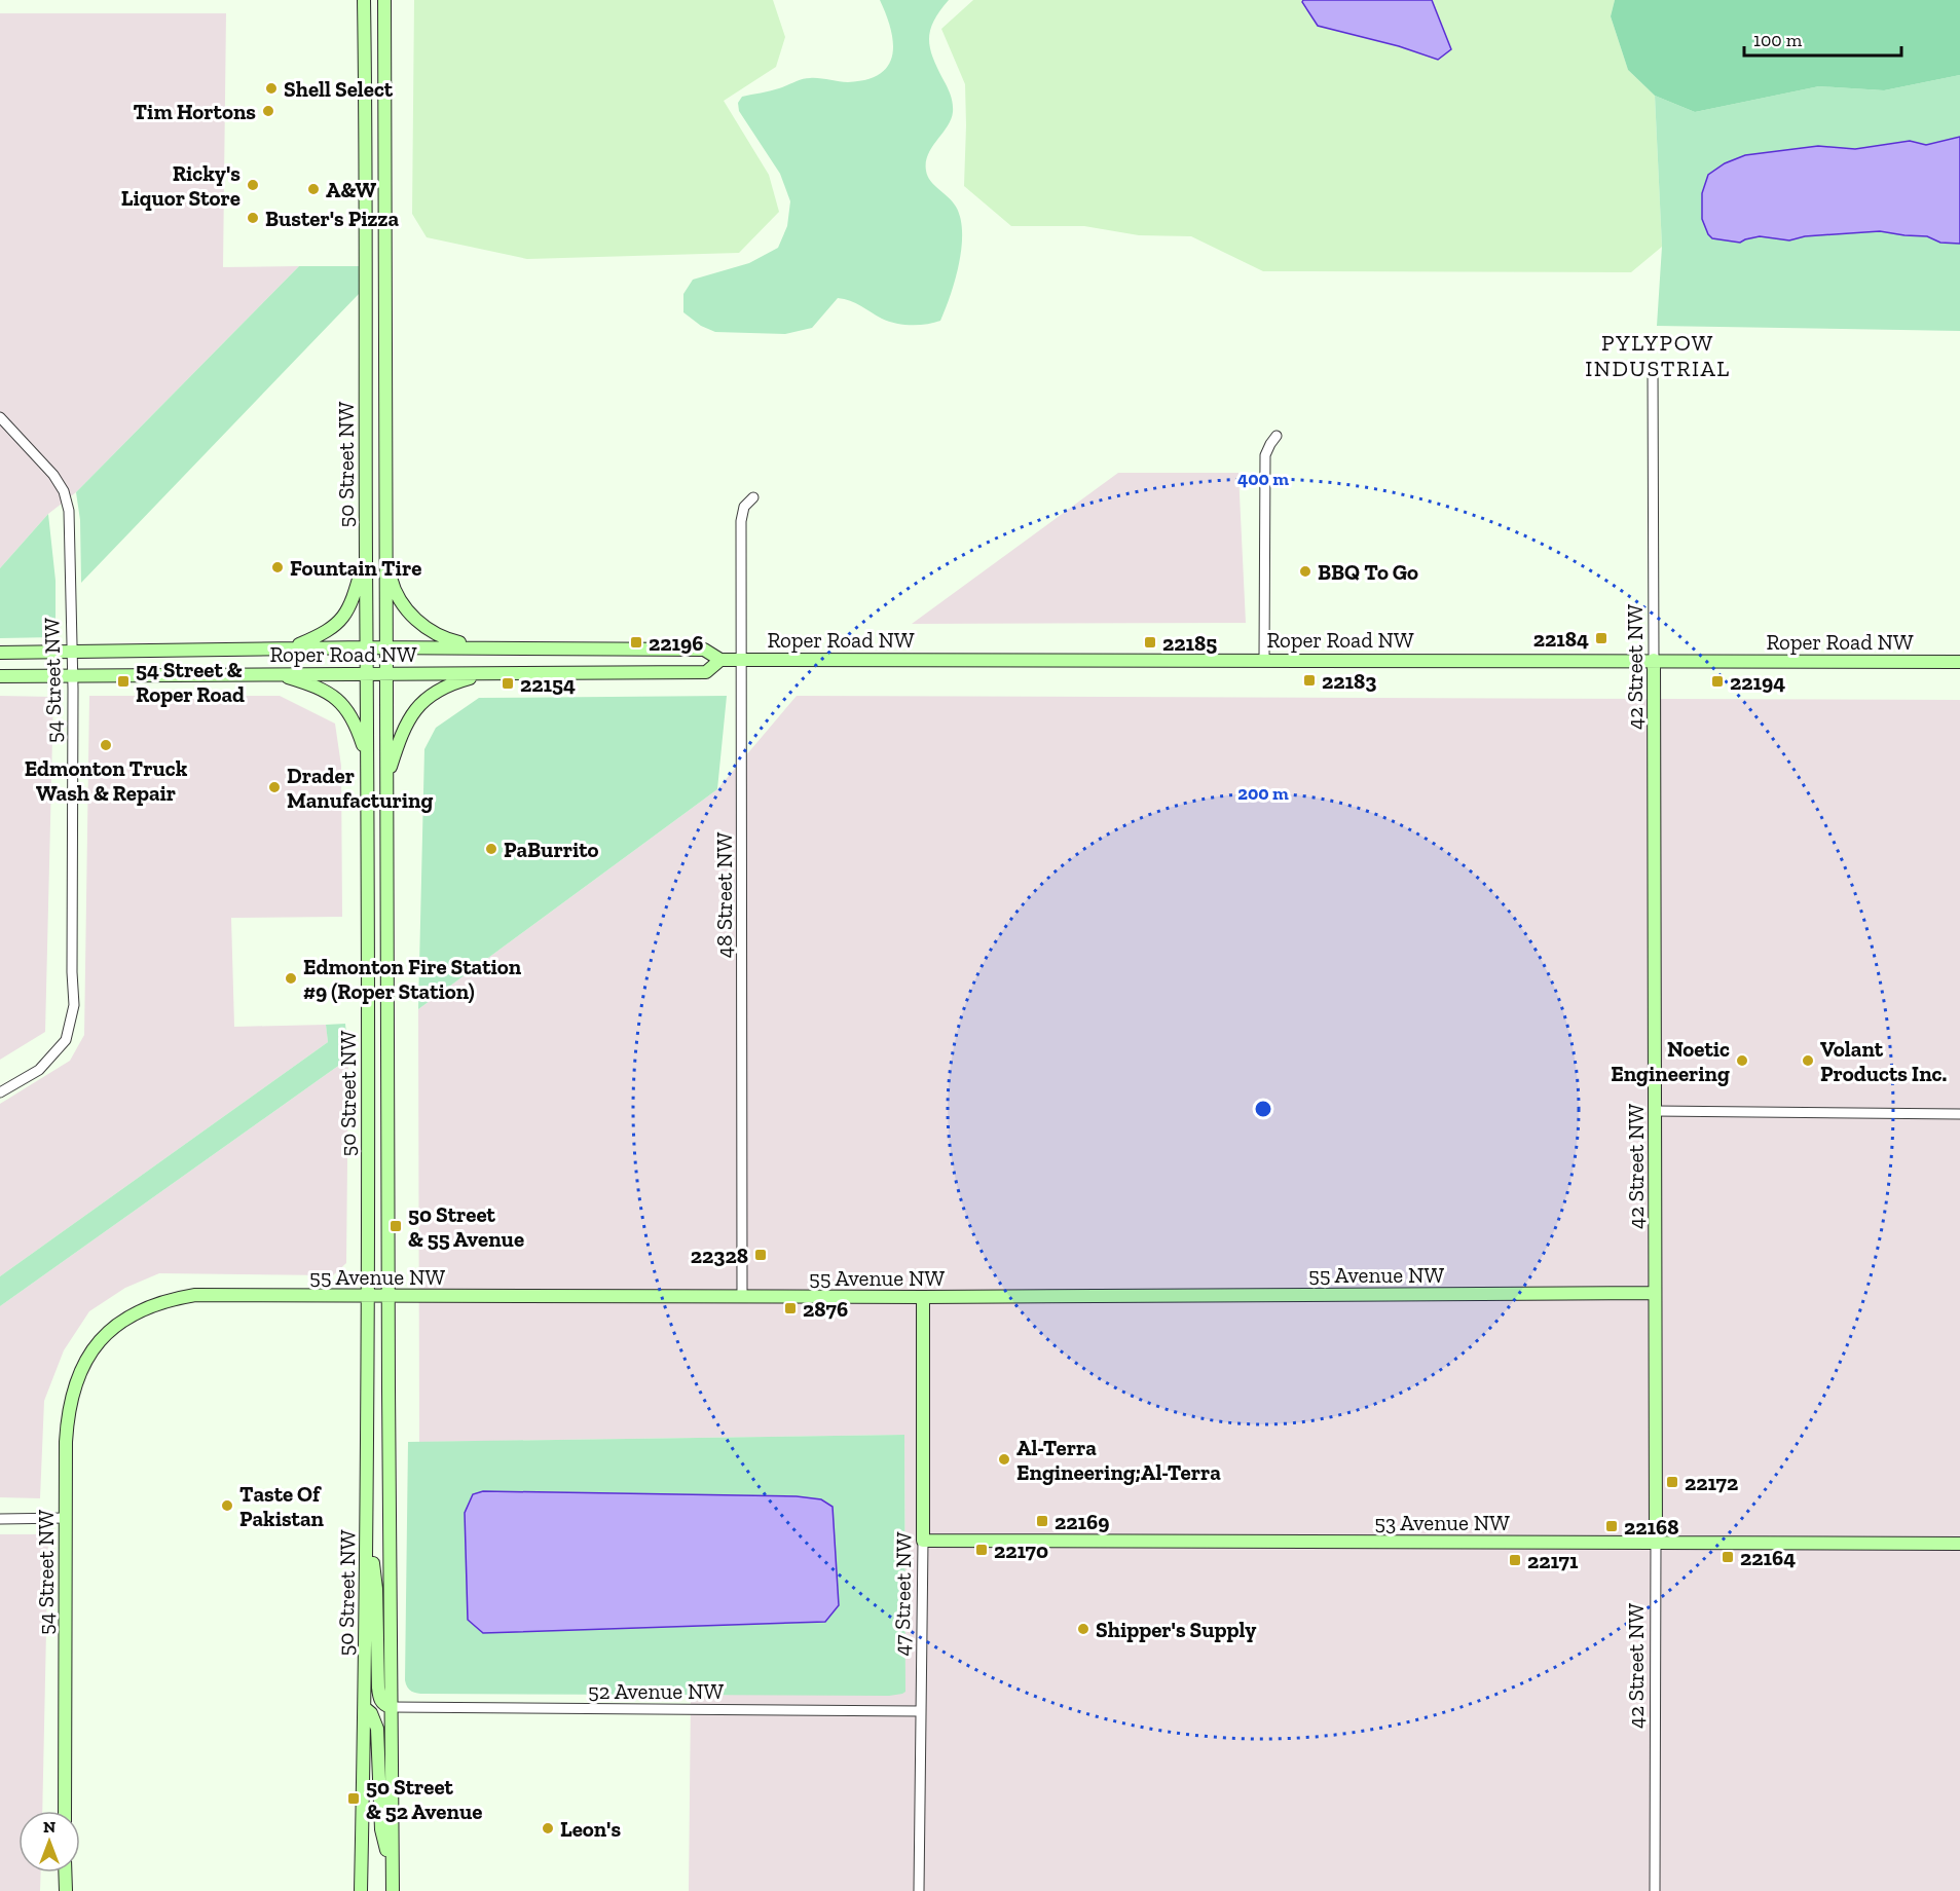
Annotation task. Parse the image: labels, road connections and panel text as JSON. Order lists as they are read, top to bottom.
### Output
{
  "streets": {
    "main road": [
      "50 Street NW",
      "Roper Road NW",
      "42 Street NW",
      "54 Street NW",
      "55 Avenue NW",
      "53 Avenue NW",
      "47 Street NW"
    ],
    "street": ["48 Street NW", "52 Avenue NW"]
  },
  "crossings": [
    ["50 Street NW", "Roper Road NW"],
    ["50 Street NW", "55 Avenue NW"],
    ["50 Street NW", "52 Avenue NW"],
    ["Roper Road NW", "42 Street NW"],
    ["Roper Road NW", "54 Street NW"],
    ["Roper Road NW", "48 Street NW"],
    ["42 Street NW", "55 Avenue NW"],
    ["42 Street NW", "53 Avenue NW"],
    ["54 Street NW", "55 Avenue NW"],
    ["48 Street NW", "55 Avenue NW"],
    ["55 Avenue NW", "47 Street NW"],
    ["53 Avenue NW", "47 Street NW"],
    ["47 Street NW", "52 Avenue NW"]
  ],
  "districts": ["PYLYPOW INDUSTRIAL"],
  "places": {
    "other": [
      "Shell Select",
      "Tim Hortons",
      "Ricky's Liquor Store",
      "A&W",
      "Buster's Pizza",
      "Fountain Tire",
      "BBQ To Go",
      "Edmonton Truck Wash & Repair",
      "Drader Manufacturing",
      "PaBurrito",
      "Edmonton Fire Station #9 (Roper Station)",
      "Noetic Engineering",
      "Volant Products Inc.",
      "Al-Terra Engineering;Al-Terra",
      "Taste Of Pakistan",
      "Shipper's Supply",
      "Leon's"
    ],
    "transit": [
      "22184",
      "22196",
      "22185",
      "22183",
      "54 Street & Roper Road",
      "22194",
      "22154",
      "50 Street & 55 Avenue",
      "22328",
      "2876",
      "22172",
      "22169",
      "22168",
      "22170",
      "22164",
      "22171",
      "50 Street & 52 Avenue"
    ]
  },
  "scale_bar": "100 m",
  "north": "top",
  "rings": ["400 m", "200 m"]
}
